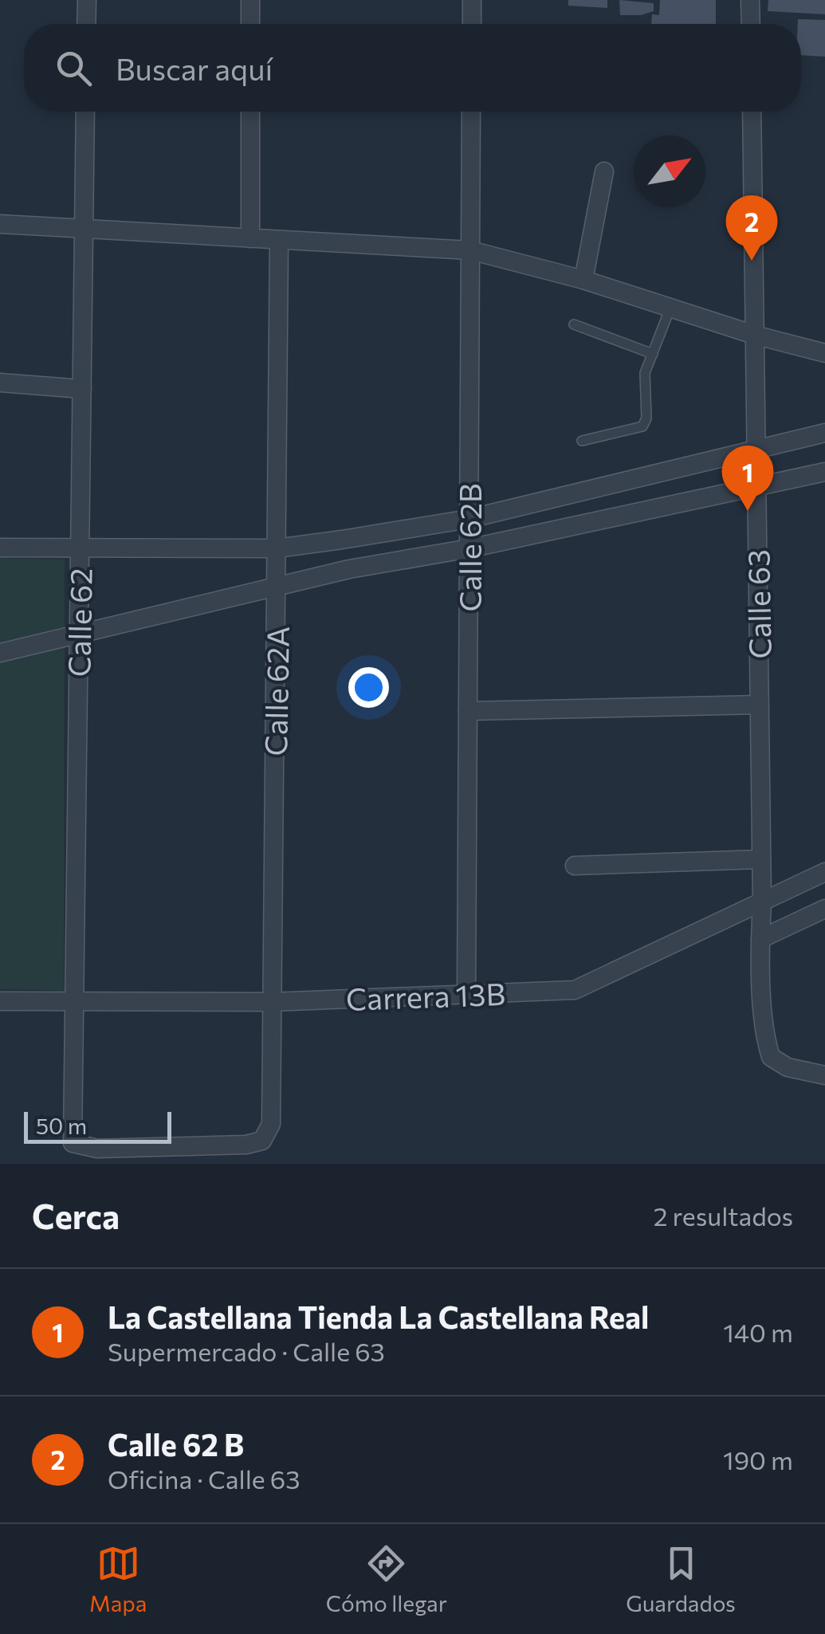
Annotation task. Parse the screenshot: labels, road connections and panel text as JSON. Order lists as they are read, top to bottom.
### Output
{
  "streets": {
    "street": [
      "Calle 62B",
      "Calle 63",
      "Calle 62",
      "Calle 62A",
      "Carrera 13B"
    ]
  },
  "crossings": [
    ["Calle 62B", "Carrera 13B"],
    ["Calle 63", "Carrera 13B"],
    ["Calle 62", "Calle 62A"],
    ["Calle 62", "Carrera 13B"],
    ["Calle 62A", "Carrera 13B"]
  ],
  "scale_bar": "50 m",
  "north": "top right",
  "page": {
    "search": "Buscar aquí",
    "pins": ["2", "1"],
    "scale": "50 m",
    "heading": ["Cerca", "2 resultados"],
    "list": [
      {
        "mark": "1",
        "name": "La Castellana Tienda La Castellana Real",
        "note": "Supermercado · Calle 63",
        "value": "140 m"
      },
      {
        "mark": "2",
        "name": "Calle 62 B",
        "note": "Oficina · Calle 63",
        "value": "190 m"
      }
    ],
    "nav": ["Mapa", "Cómo llegar", "Guardados"]
  }
}
